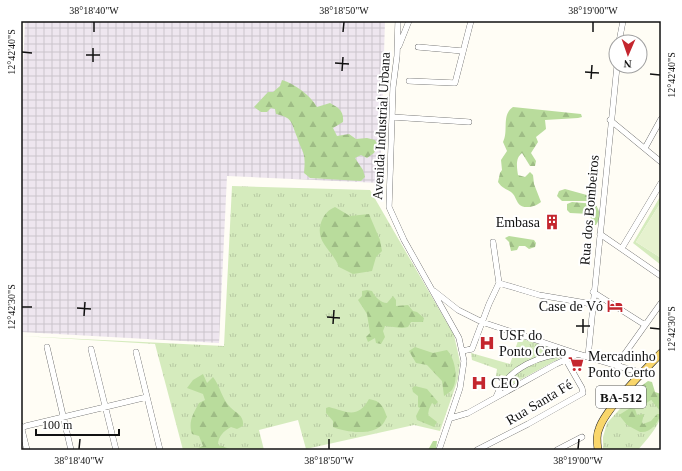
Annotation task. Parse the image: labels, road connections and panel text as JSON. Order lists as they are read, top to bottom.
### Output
{
  "streets": {
    "main road": ["BA-512"],
    "street": ["Avenida Industrial Urbana", "Rua dos Bombeiros", "Rua Santa Fé"]
  },
  "crossings": [
    ["Avenida Industrial Urbana", "Rua Santa Fé"]
  ],
  "places": {
    "building": ["Embasa"],
    "hotel": ["Case de Vó"],
    "hospital": ["USF do Ponto Certo", "CEO"],
    "supermarket": ["Mercadinho Ponto Certo"]
  },
  "scale_bar": "100 m",
  "north": "bottom",
  "coordinates": [
    "38°18'40\"W",
    "38°18'50\"W",
    "38°19'00\"W",
    "12°42'40\"S",
    "12°42'30\"S"
  ]
}
